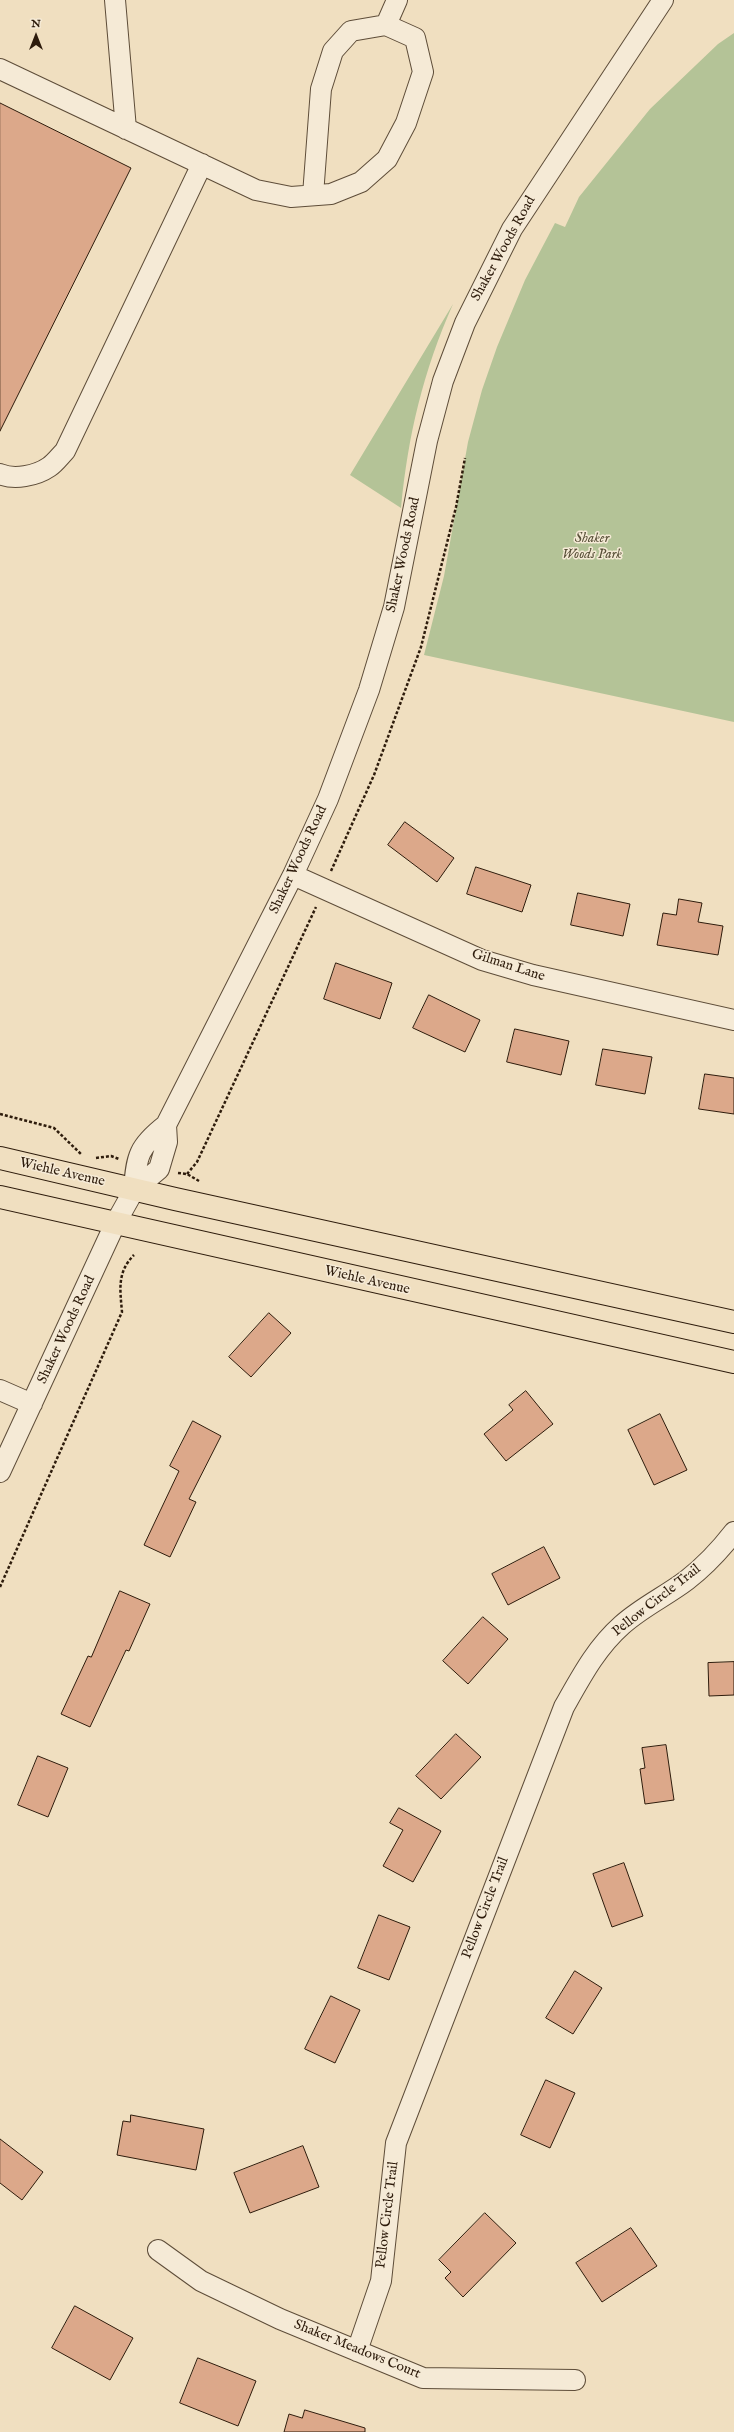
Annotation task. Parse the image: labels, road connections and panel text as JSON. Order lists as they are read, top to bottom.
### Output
{
  "streets": {
    "main road": ["Wiehle Avenue"],
    "street": [
      "Shaker Woods Road",
      "Gilman Lane",
      "Pellow Circle Trail",
      "Shaker Meadows Court"
    ]
  },
  "crossings": [
    ["Shaker Woods Road", "Gilman Lane"],
    ["Shaker Woods Road", "Wiehle Avenue"],
    ["Pellow Circle Trail", "Shaker Meadows Court"]
  ],
  "parks": ["Shaker Woods Park"],
  "north": "top"
}
